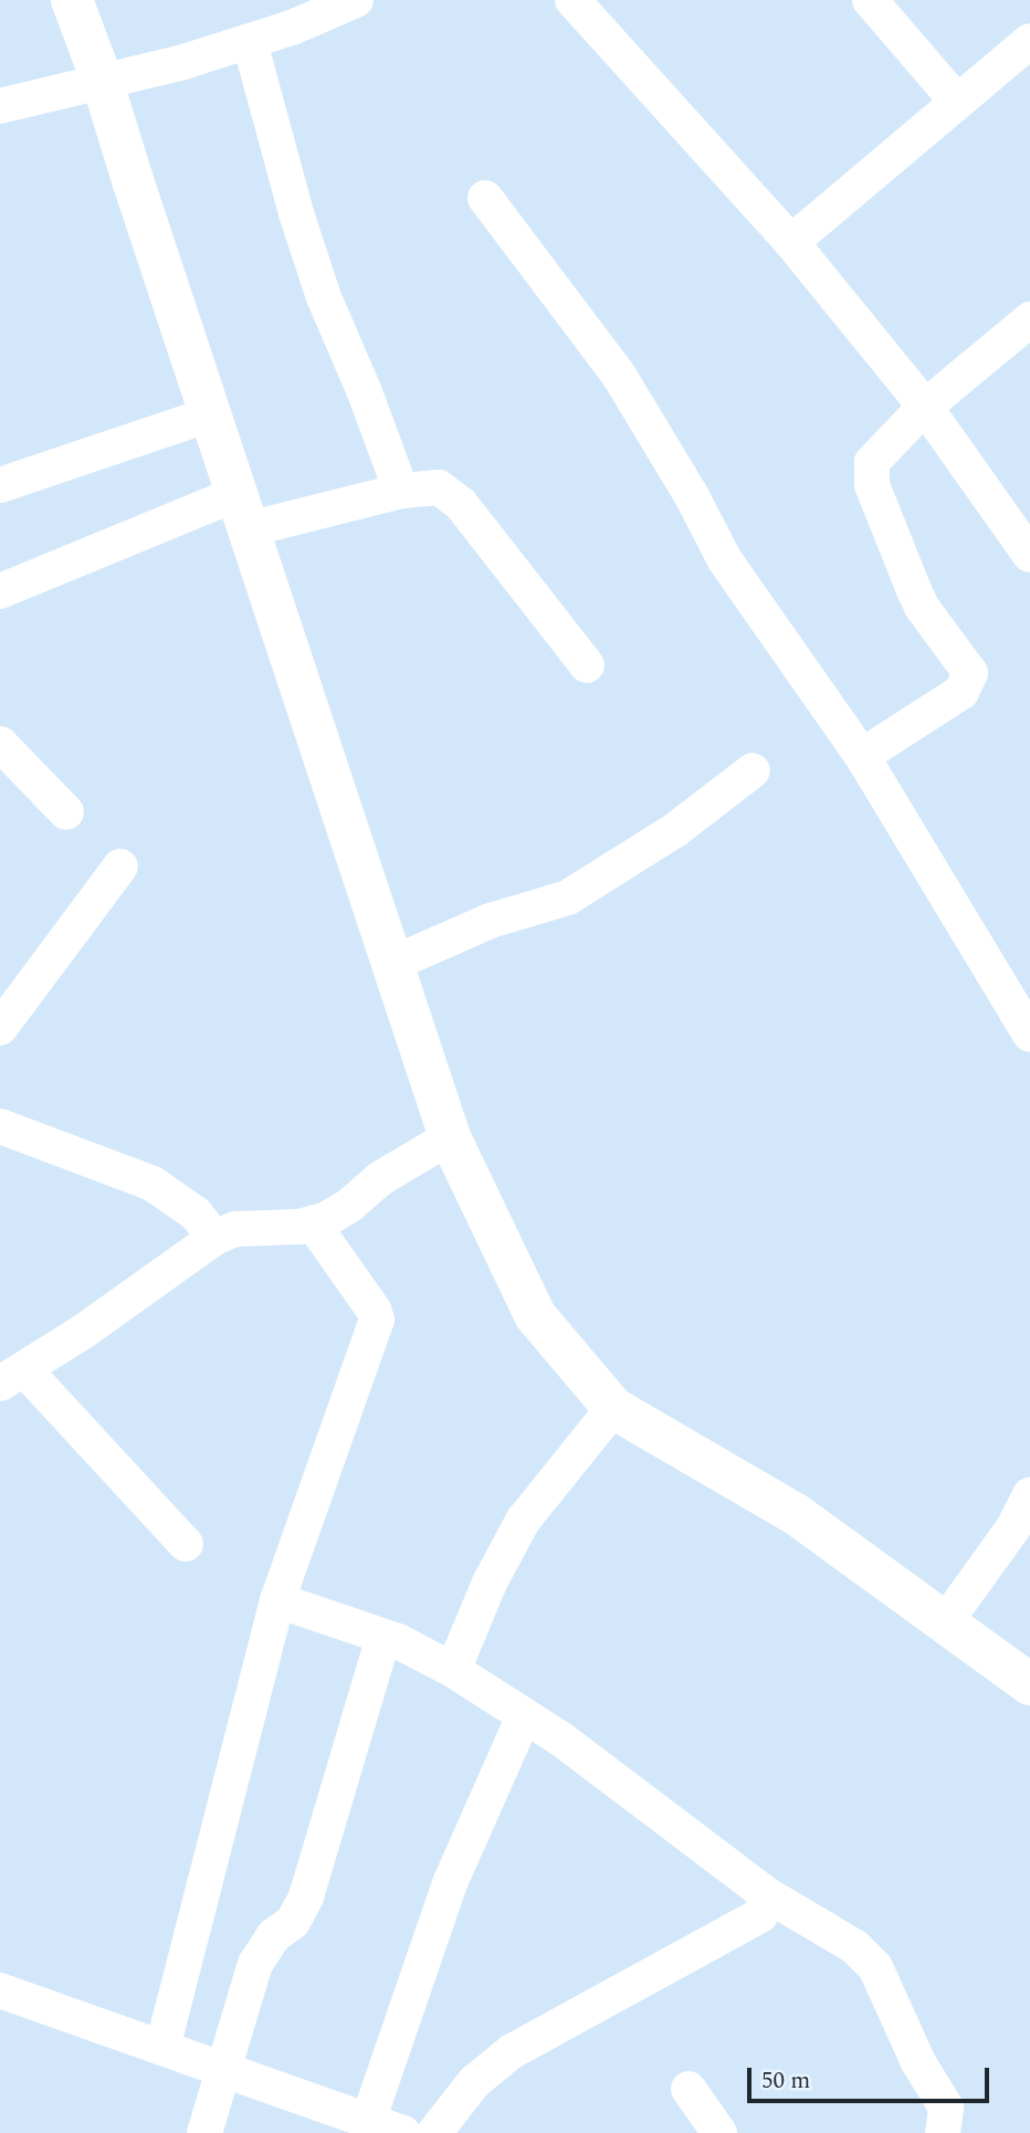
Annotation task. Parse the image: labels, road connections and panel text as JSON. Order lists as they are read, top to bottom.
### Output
{
  "scale_bar": "50 m"
}
